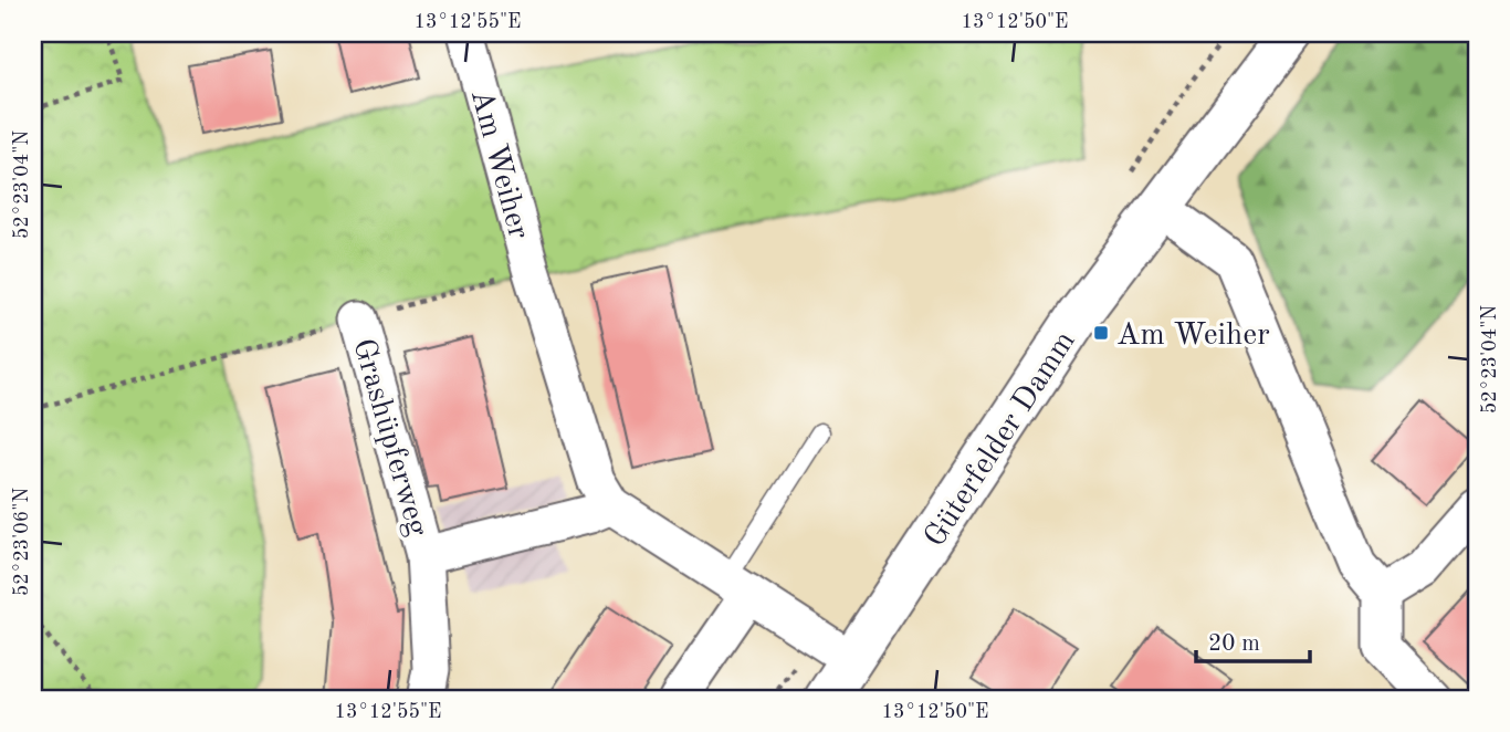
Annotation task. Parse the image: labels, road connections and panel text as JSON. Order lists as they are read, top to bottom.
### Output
{
  "streets": {
    "street": ["Am Weiher", "Grashüpferweg", "Güterfelder Damm"]
  },
  "crossings": [
    ["Am Weiher", "Grashüpferweg"],
    ["Am Weiher", "Güterfelder Damm"]
  ],
  "places": {
    "transit": ["Am Weiher"]
  },
  "scale_bar": "20 m",
  "coordinates": [
    "13°12'55\"E",
    "13°12'50\"E",
    "52°23'04\"N",
    "52°23'06\"N"
  ]
}
